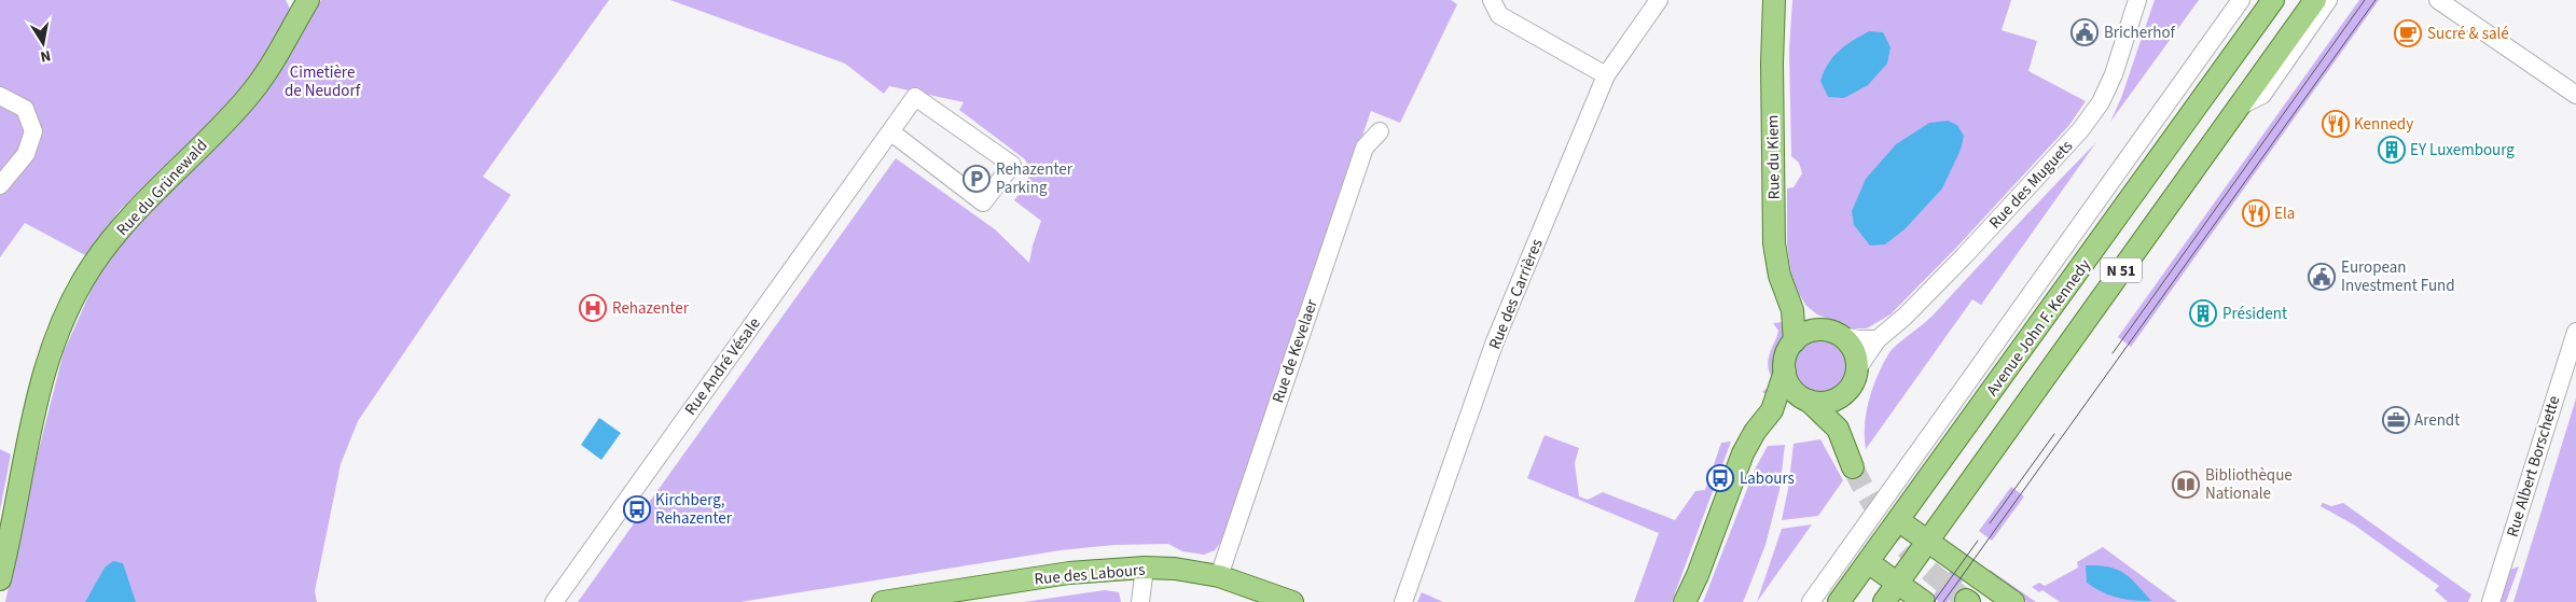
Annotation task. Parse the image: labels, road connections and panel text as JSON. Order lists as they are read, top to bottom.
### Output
{
  "streets": {
    "main road": [
      "Rue du Kiem",
      "Rue du Grünewald",
      "N 51",
      "Avenue John F. Kennedy",
      "Rue des Labours"
    ],
    "street": [
      "Rue des Muguets",
      "Rue des Carrières",
      "Rue de Kevelaer",
      "Rue André Vésale",
      "Rue Albert Borschette"
    ]
  },
  "crossings": [
    ["Rue du Kiem", "Rue des Muguets"],
    ["Rue de Kevelaer", "Rue des Labours"]
  ],
  "parks": ["Cimetière de Neudorf"],
  "places": {
    "public building": ["Bricherhof", "European Investment Fund"],
    "cafe": ["Sucré & salé"],
    "restaurant": ["Kennedy", "Ela"],
    "building": ["EY Luxembourg", "Président"],
    "parking": ["Rehazenter Parking"],
    "hospital": ["Rehazenter"],
    "office": ["Arendt"],
    "bus stop": ["Labours", "Kirchberg, Rehazenter"],
    "library": ["Bibliothèque Nationale"]
  },
  "north": "bottom"
}
